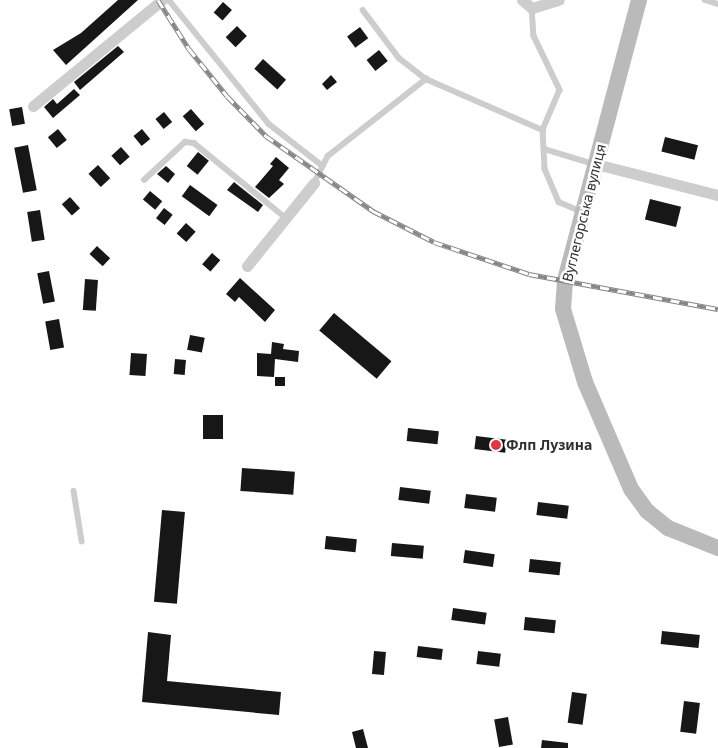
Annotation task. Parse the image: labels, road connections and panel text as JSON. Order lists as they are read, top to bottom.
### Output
{
  "streets": {
    "main road": ["Вуглегорська вулиця"]
  },
  "places": ["Флп Лузина"]
}
